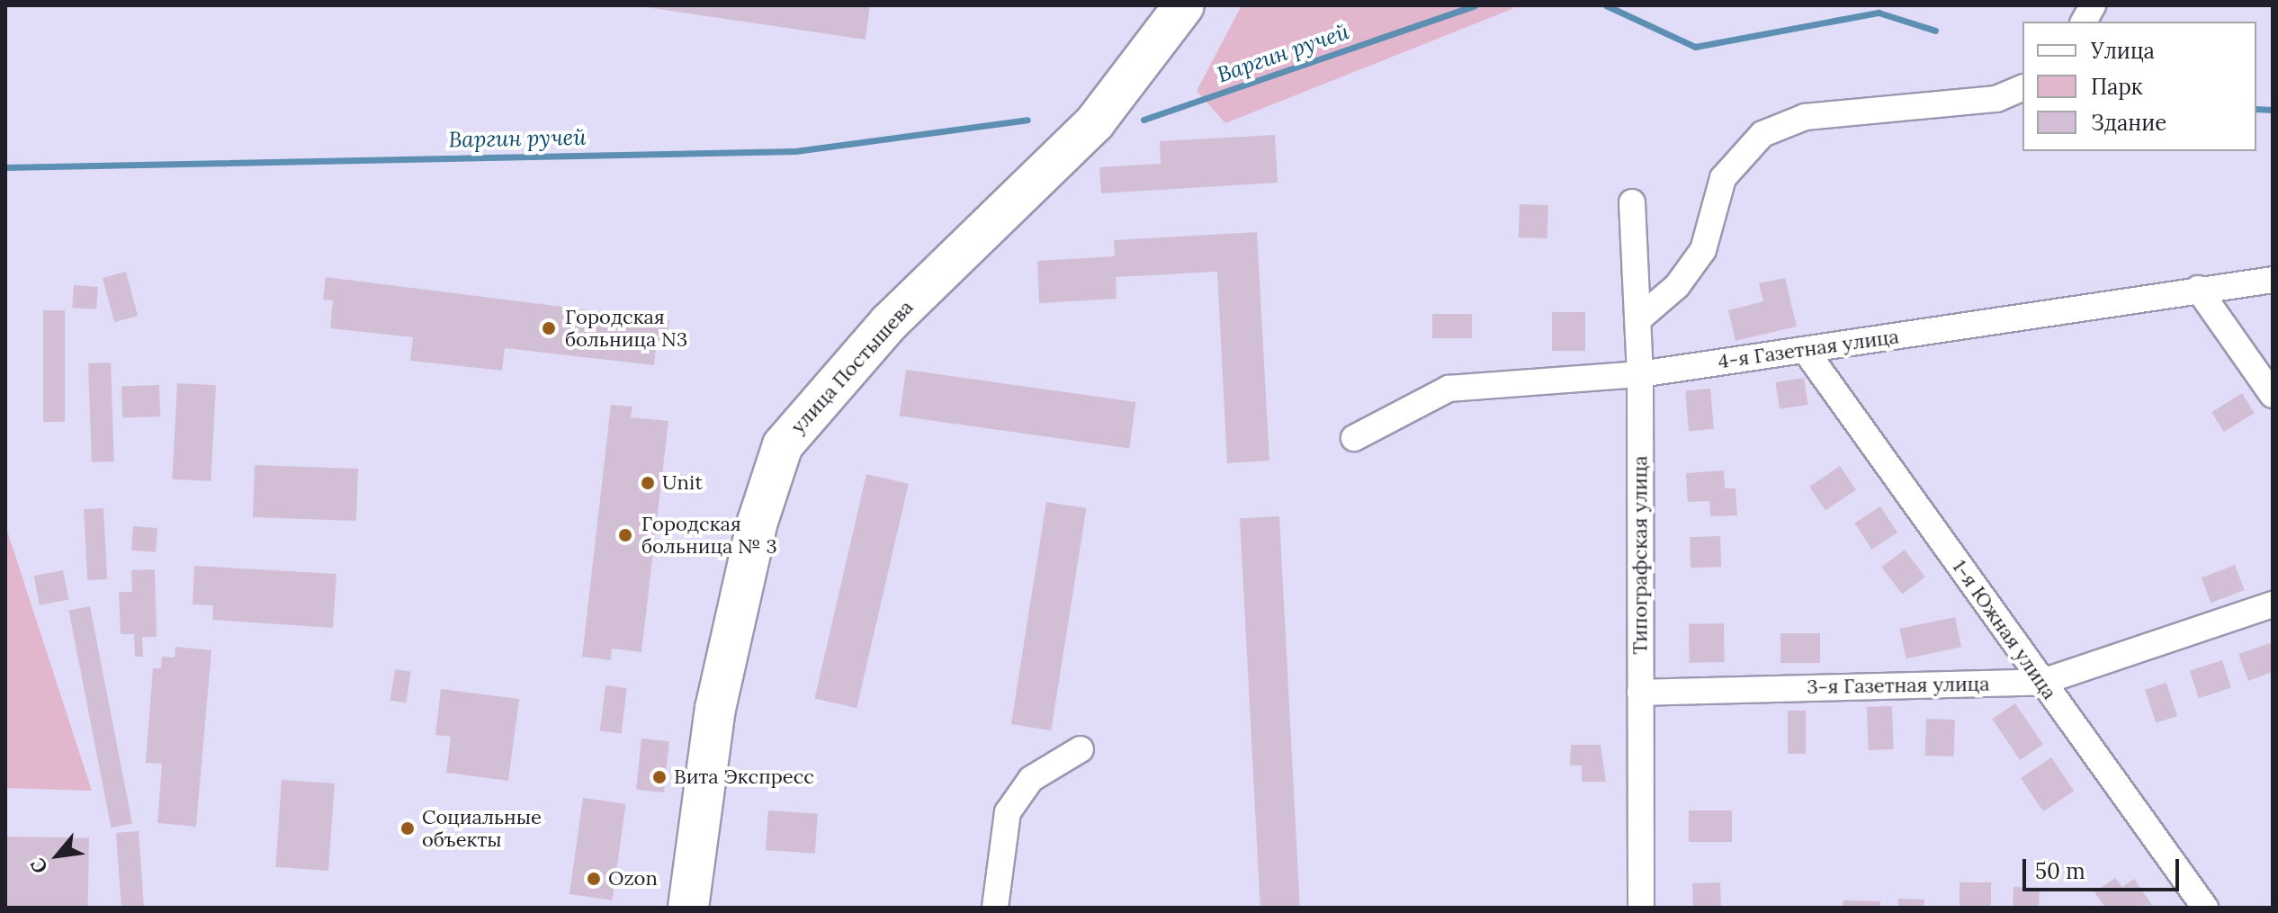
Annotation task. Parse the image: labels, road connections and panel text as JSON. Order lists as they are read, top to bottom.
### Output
{
  "streets": {
    "main road": ["улица Постышева"],
    "street": [
      "4-я Газетная улица",
      "Типографская улица",
      "1-я Южная улица",
      "3-я Газетная улица"
    ]
  },
  "crossings": [
    ["4-я Газетная улица", "Типографская улица"],
    ["4-я Газетная улица", "1-я Южная улица"],
    ["Типографская улица", "3-я Газетная улица"],
    ["1-я Южная улица", "3-я Газетная улица"]
  ],
  "water": ["Варгин ручей"],
  "places": [
    "Городская больница N3",
    "Unit",
    "Городская больница № 3",
    "Вита Экспресс",
    "Социальные объекты",
    "Ozon"
  ],
  "legend": ["Улица", "Парк", "Здание"],
  "scale_bar": "50 m",
  "north": "bottom left"
}
